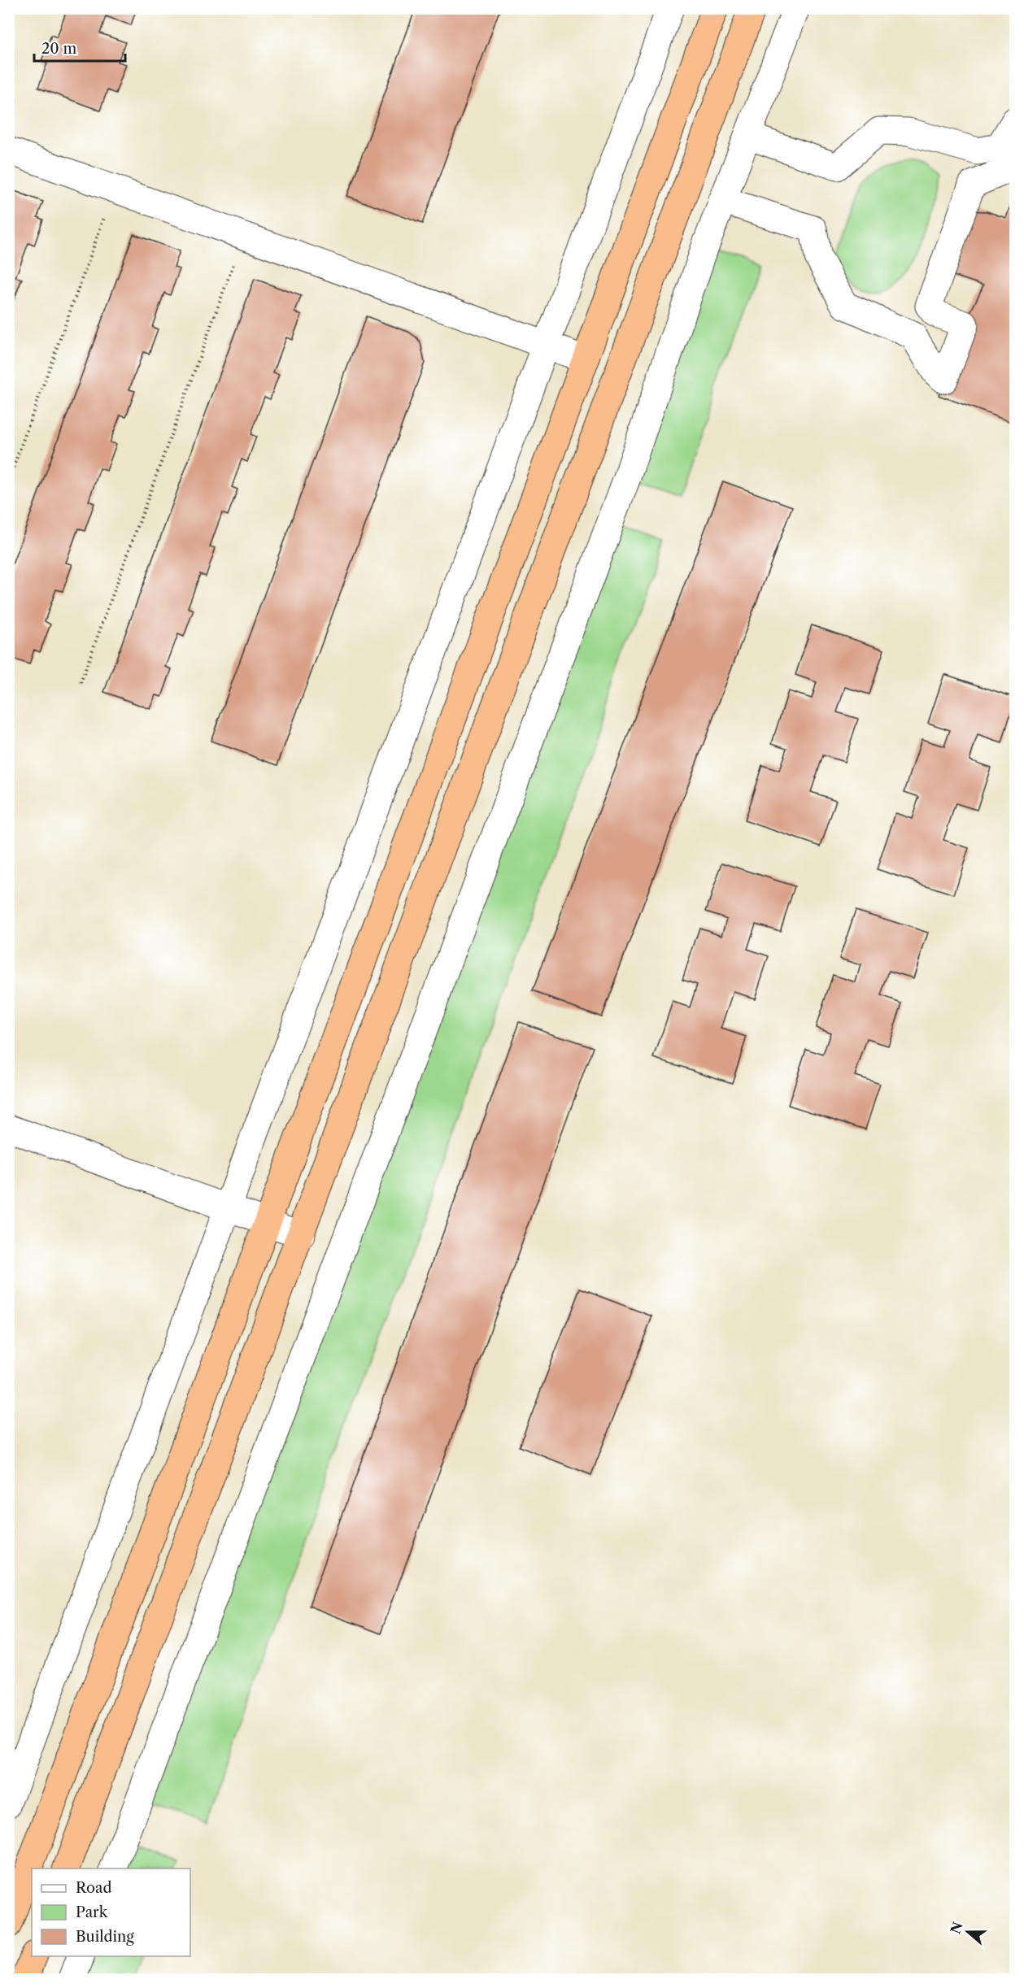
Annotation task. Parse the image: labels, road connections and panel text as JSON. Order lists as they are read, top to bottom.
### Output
{
  "legend": ["Road", "Park", "Building"],
  "scale_bar": "20 m",
  "north": "left"
}
